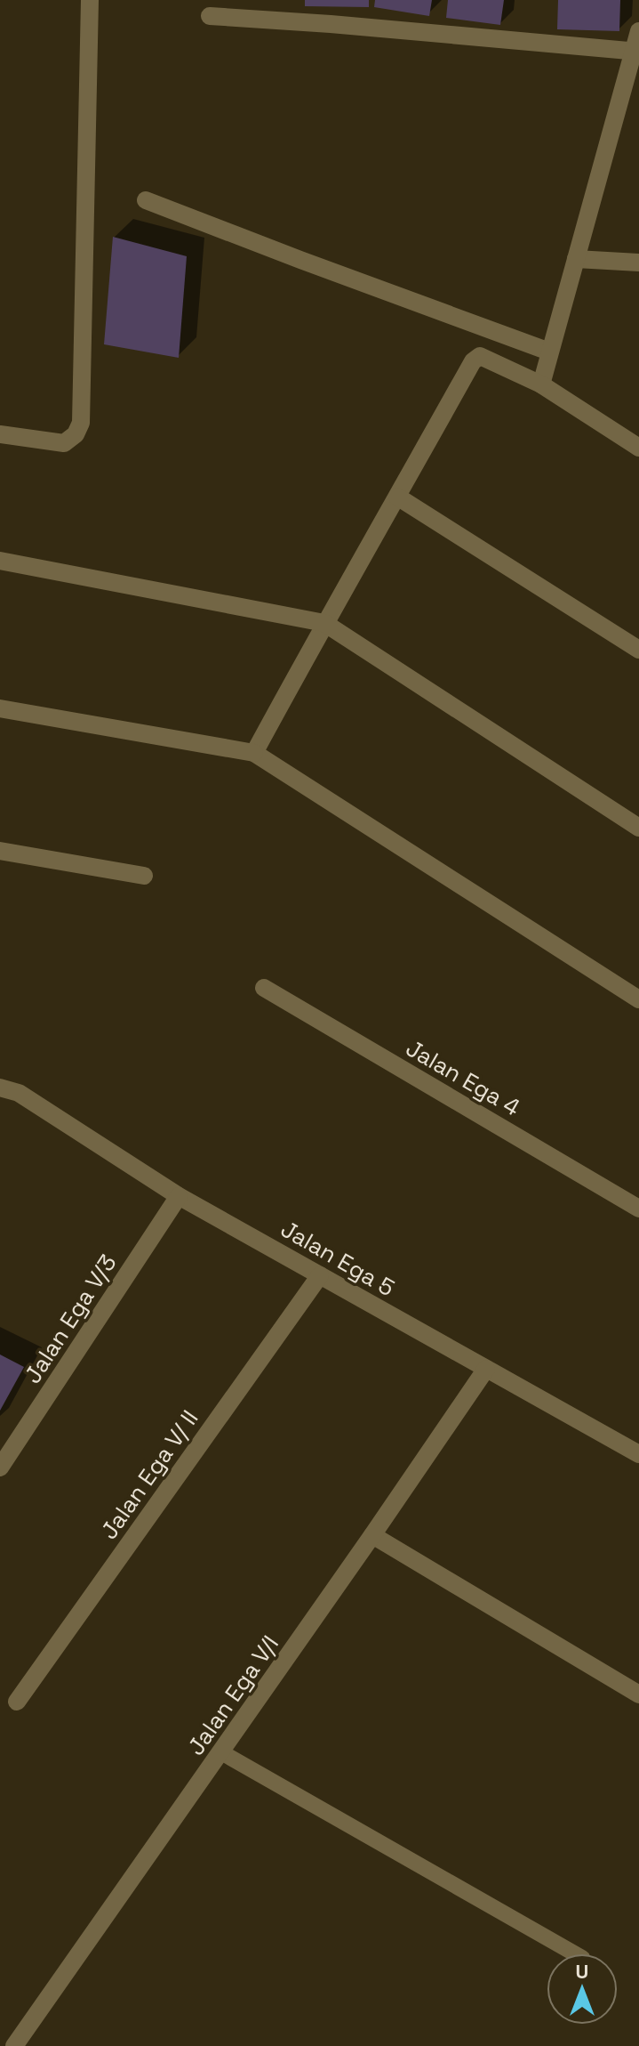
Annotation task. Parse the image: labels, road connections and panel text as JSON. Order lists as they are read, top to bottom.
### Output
{
  "streets": {
    "street": [
      "Jalan Ega 4",
      "Jalan Ega 5",
      "Jalan Ega V/3",
      "Jalan Ega V/ II",
      "Jalan Ega V/I"
    ]
  },
  "crossings": [
    ["Jalan Ega 5", "Jalan Ega V/3"],
    ["Jalan Ega 5", "Jalan Ega V/ II"],
    ["Jalan Ega 5", "Jalan Ega V/I"]
  ],
  "north": "top"
}
